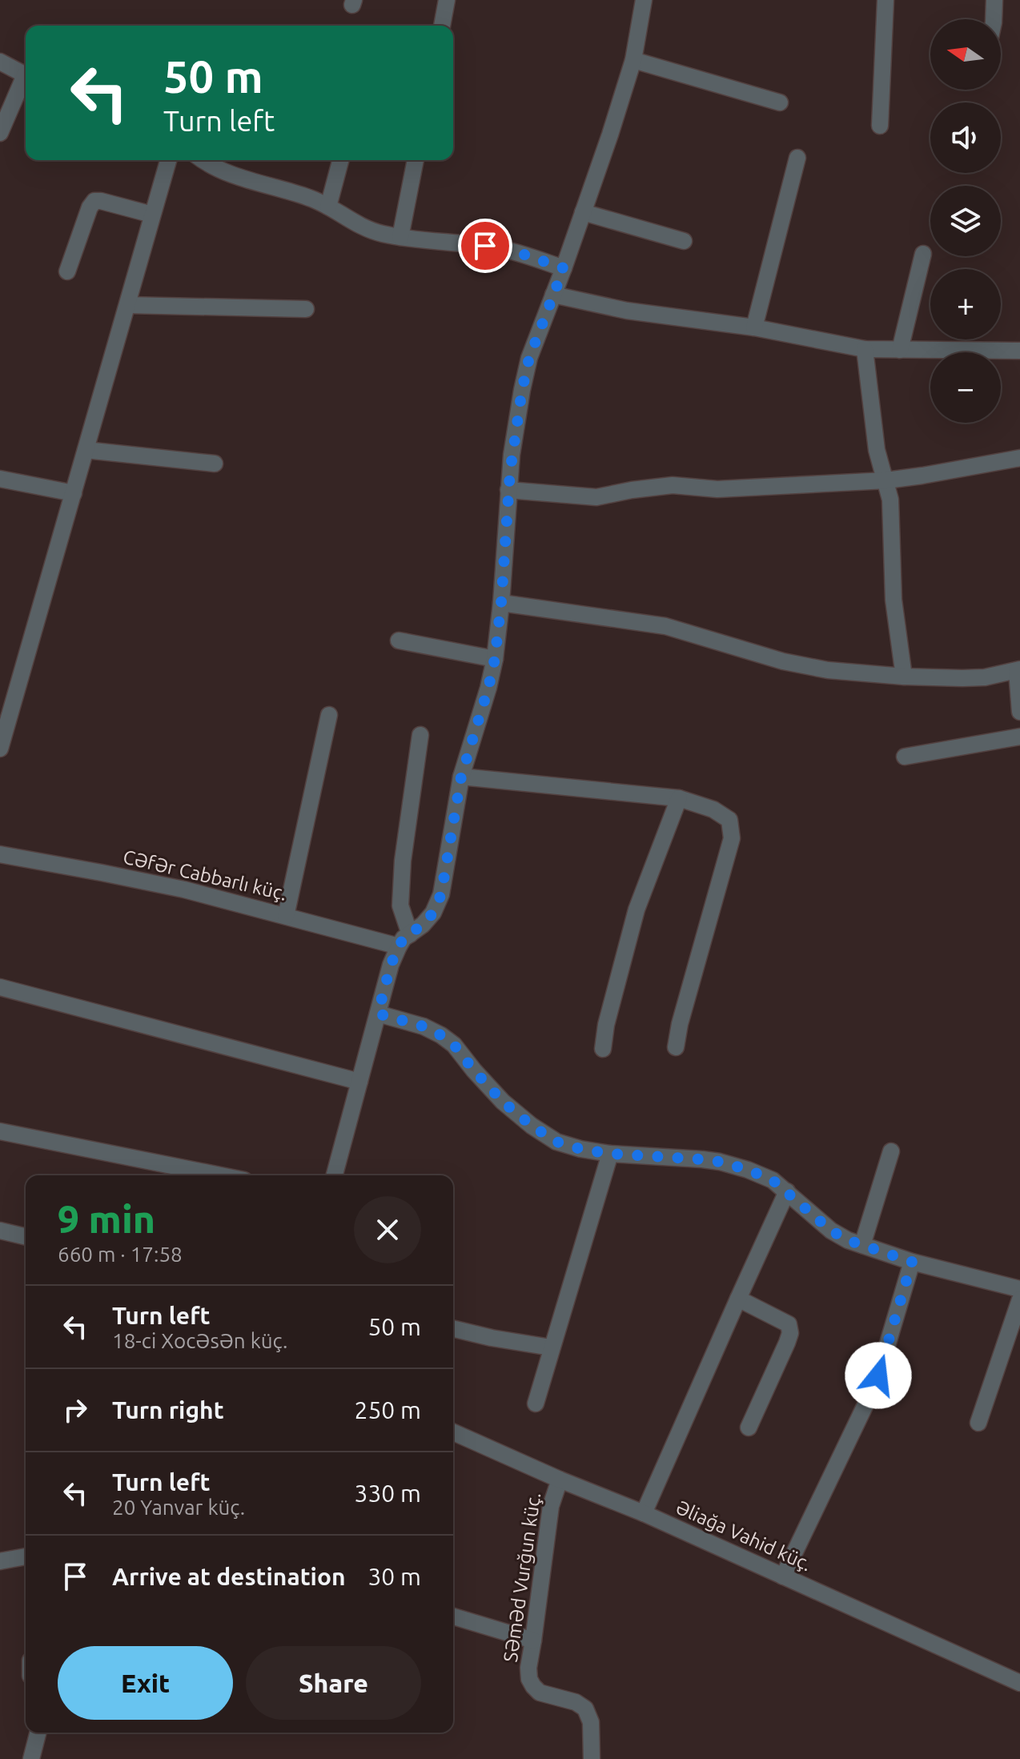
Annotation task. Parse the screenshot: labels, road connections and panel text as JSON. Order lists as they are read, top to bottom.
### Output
{
  "streets": {
    "street": ["Cəfər Cabbarlı küç.", "Əliağa Vahid küç.", "Səməd Vurğun küç."]
  },
  "crossings": [
    ["Əliağa Vahid küç.", "Səməd Vurğun küç."]
  ],
  "north": "left",
  "page": {
    "map_buttons": ["+", "−"],
    "turn": ["50 m", "Turn left"],
    "heading": ["9 min", "660 m · 17:58"],
    "list": [
      {
        "name": "Turn left",
        "note": "18-ci Xocəsən küç.",
        "value": "50 m"
      },
      {
        "name": "Turn right",
        "value": "250 m"
      },
      {
        "name": "Turn left",
        "note": "20 Yanvar küç.",
        "value": "330 m"
      },
      {
        "name": "Arrive at destination",
        "value": "30 m"
      }
    ],
    "buttons": ["Exit", "Share"]
  }
}
